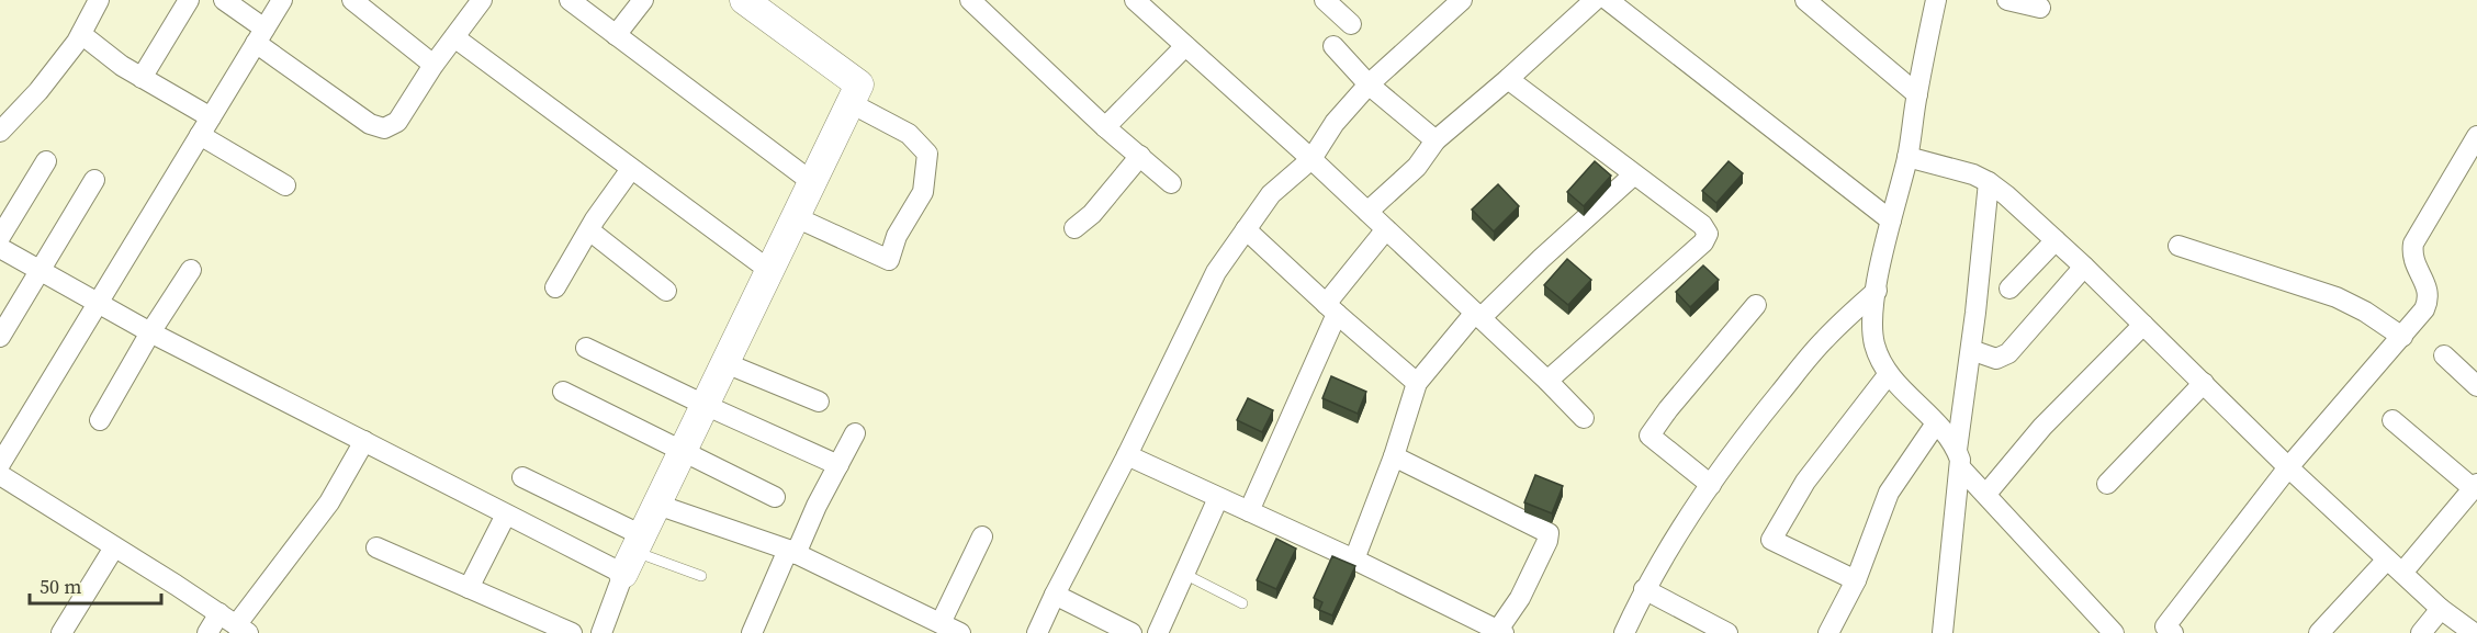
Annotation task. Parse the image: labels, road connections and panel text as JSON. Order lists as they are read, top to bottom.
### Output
{
  "scale_bar": "50 m"
}
